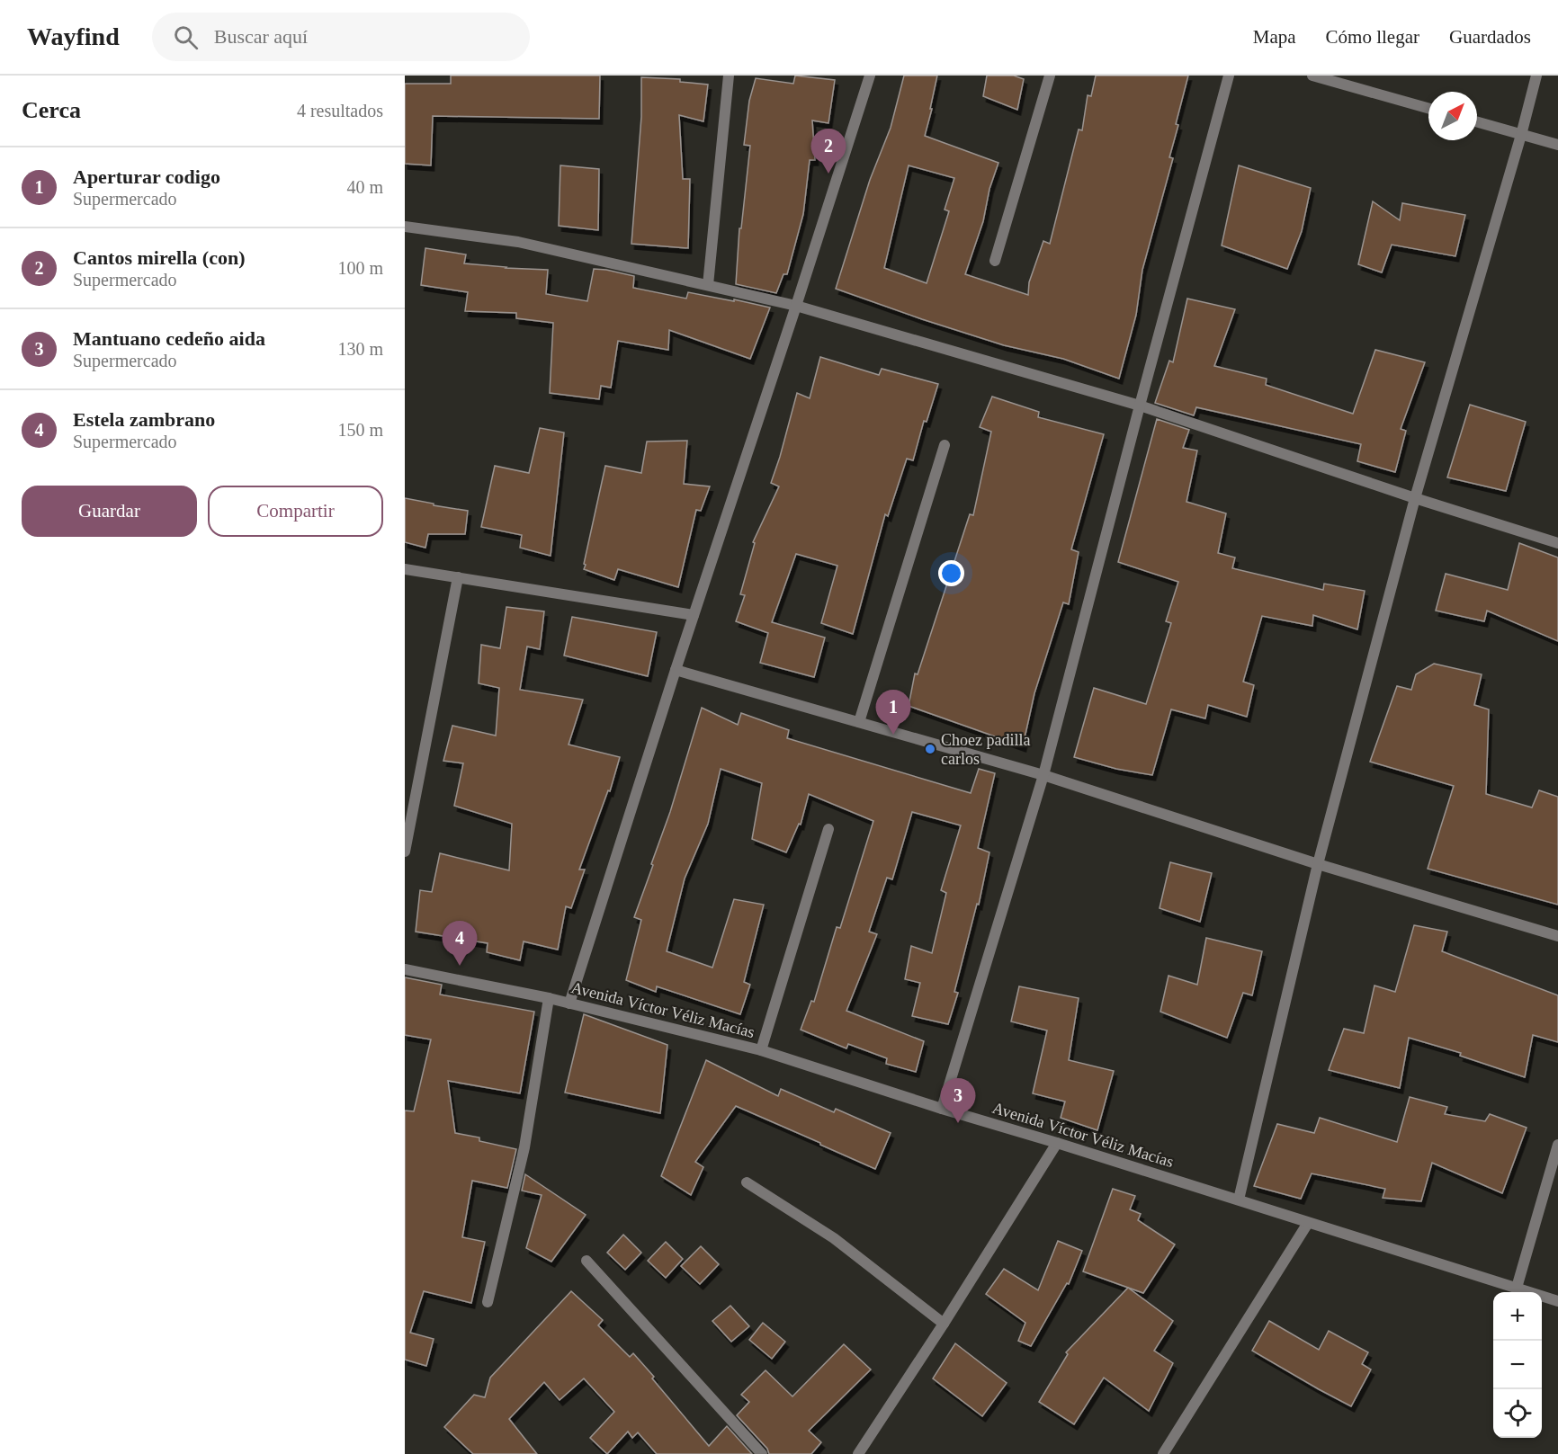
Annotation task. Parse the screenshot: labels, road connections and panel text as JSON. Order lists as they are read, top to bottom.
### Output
{
  "streets": {
    "street": ["Avenida Víctor Véliz Macías"]
  },
  "places": ["Choez padilla carlos"],
  "north": "top right",
  "page": {
    "header": "Wayfind",
    "search": "Buscar aquí",
    "nav": ["Mapa", "Cómo llegar", "Guardados"],
    "heading": ["Cerca", "4 resultados"],
    "pins": [
      "2",
      "1",
      "4",
      "3"
    ],
    "list": [
      {
        "mark": "1",
        "name": "Aperturar codigo",
        "note": "Supermercado",
        "value": "40 m"
      },
      {
        "mark": "2",
        "name": "Cantos mirella (con)",
        "note": "Supermercado",
        "value": "100 m"
      },
      {
        "mark": "3",
        "name": "Mantuano cedeño aida",
        "note": "Supermercado",
        "value": "130 m"
      },
      {
        "mark": "4",
        "name": "Estela zambrano",
        "note": "Supermercado",
        "value": "150 m"
      }
    ],
    "buttons": ["Guardar", "Compartir"],
    "map_buttons": ["+", "−"]
  }
}
